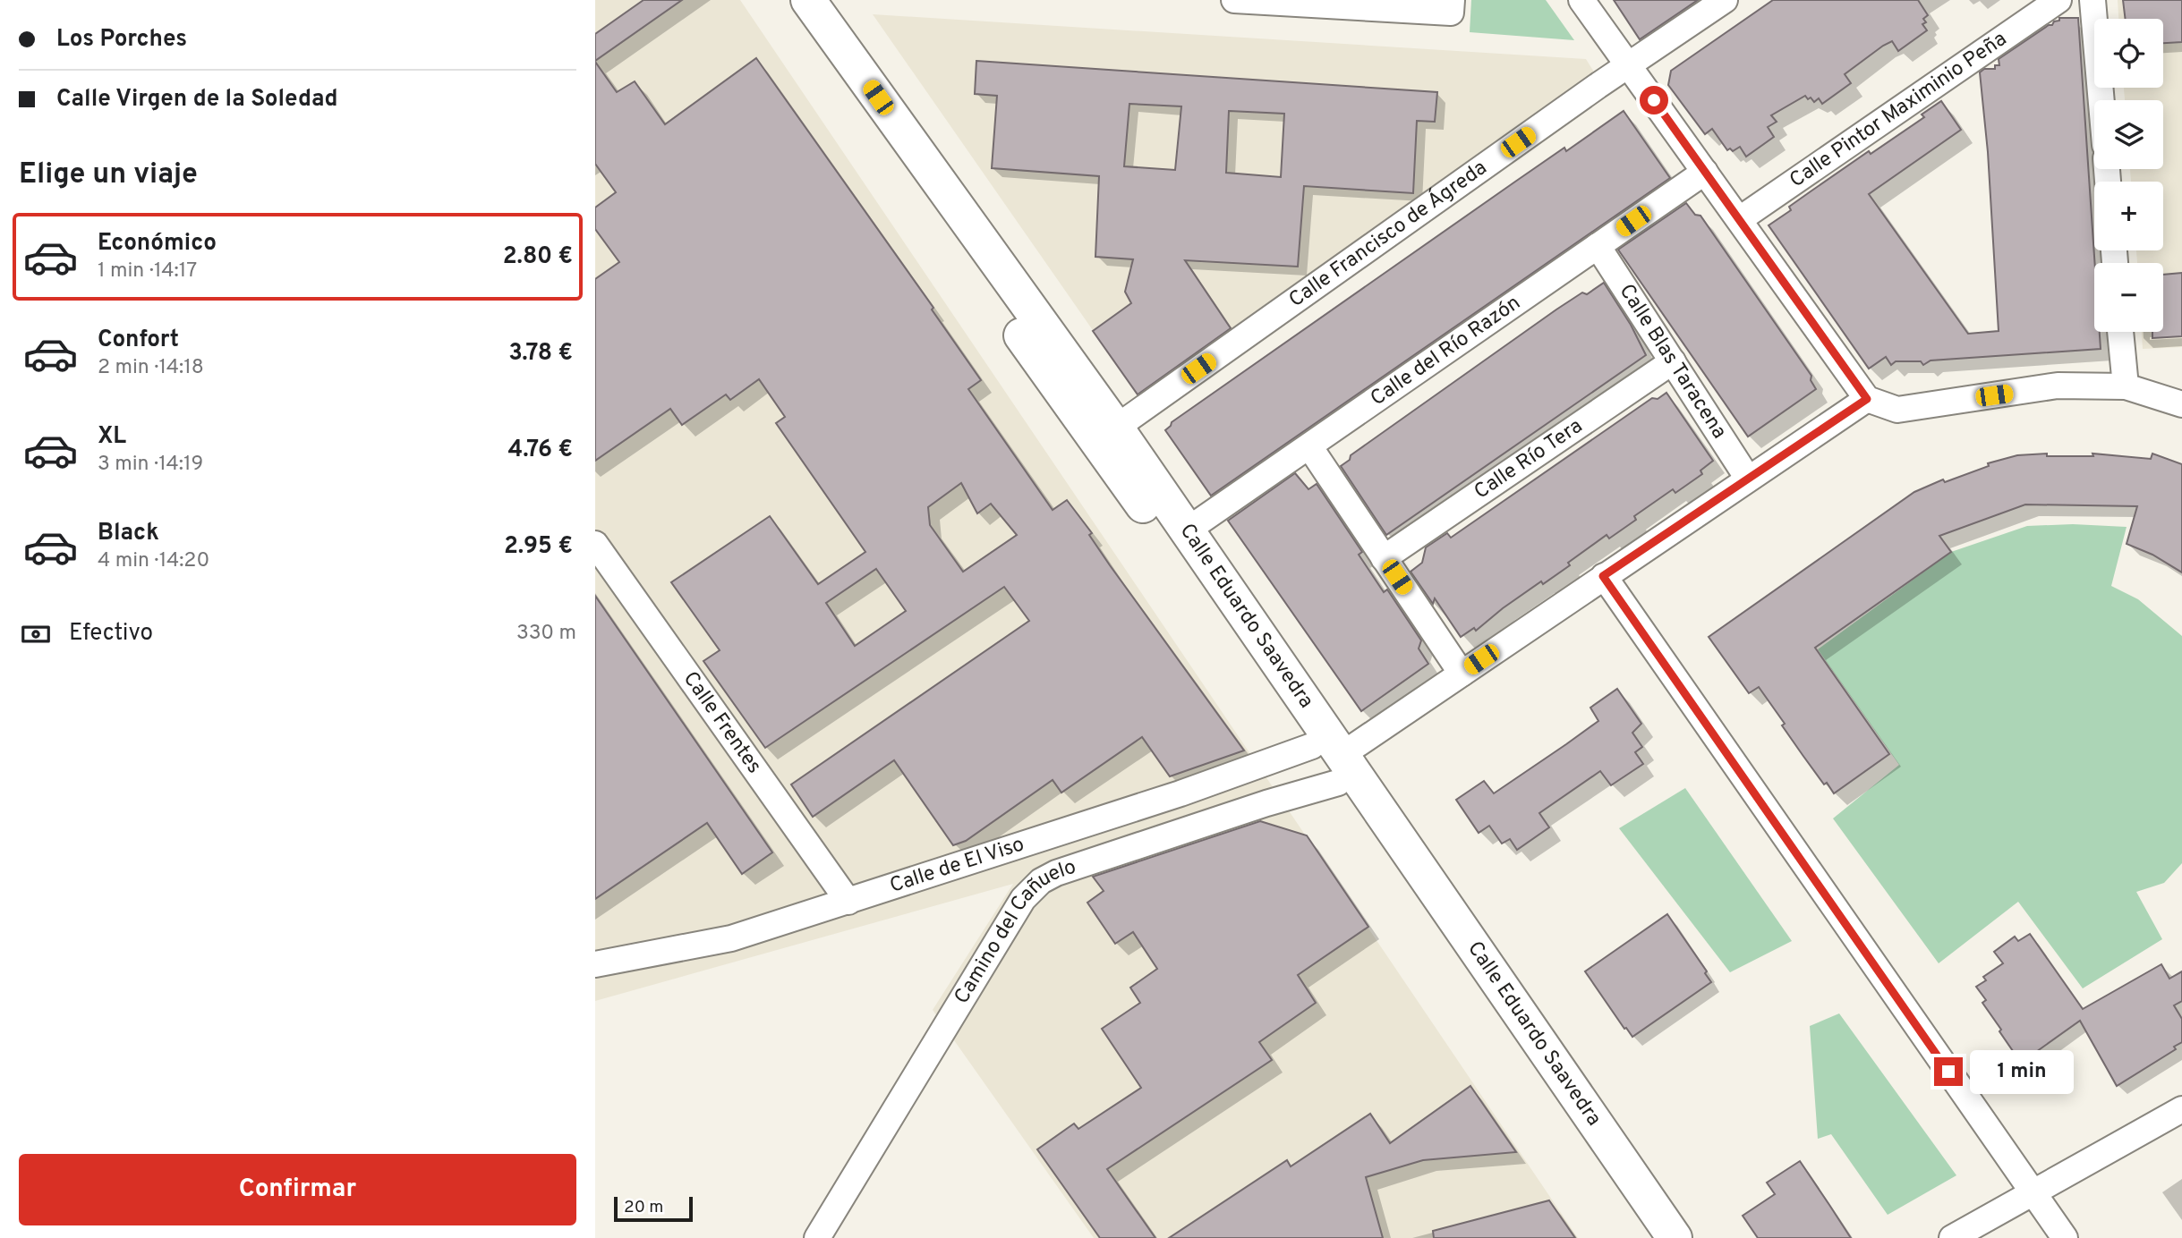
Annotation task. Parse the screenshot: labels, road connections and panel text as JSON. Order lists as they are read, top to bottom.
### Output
{
  "streets": {
    "main road": ["Calle Eduardo Saavedra"],
    "street": [
      "Calle Pintor Maximinio Peña",
      "Calle Francisco de Ágreda",
      "Calle del Río Razón",
      "Calle Blas Taracena",
      "Calle Río Tera",
      "Calle Frentes",
      "Calle de El Viso",
      "Camino del Cañuelo"
    ]
  },
  "crossings": [
    ["Calle Francisco de Ágreda", "Calle Eduardo Saavedra"],
    ["Calle del Río Razón", "Calle Blas Taracena"],
    ["Calle del Río Razón", "Calle Eduardo Saavedra"],
    ["Calle Blas Taracena", "Calle Río Tera"],
    ["Calle Eduardo Saavedra", "Calle de El Viso"],
    ["Calle Eduardo Saavedra", "Camino del Cañuelo"],
    ["Calle Frentes", "Calle de El Viso"],
    ["Calle de El Viso", "Camino del Cañuelo"]
  ],
  "scale_bar": "20 m",
  "page": {
    "banner": ["Los Porches", "Calle Virgen de la Soledad"],
    "map_buttons": ["+", "−"],
    "heading": "Elige un viaje",
    "list": [
      {
        "name": "Económico",
        "note": "1 min · 14:17",
        "value": "2.80 €"
      },
      {
        "name": "Confort",
        "note": "2 min · 14:18",
        "value": "3.78 €"
      },
      {
        "name": "XL",
        "note": "3 min · 14:19",
        "value": "4.76 €"
      },
      {
        "name": "Black",
        "note": "4 min · 14:20",
        "value": "2.95 €"
      }
    ],
    "pay": ["Efectivo", "330 m"],
    "bubble": "1 min",
    "buttons": "Confirmar",
    "scale": "20 m"
  }
}
